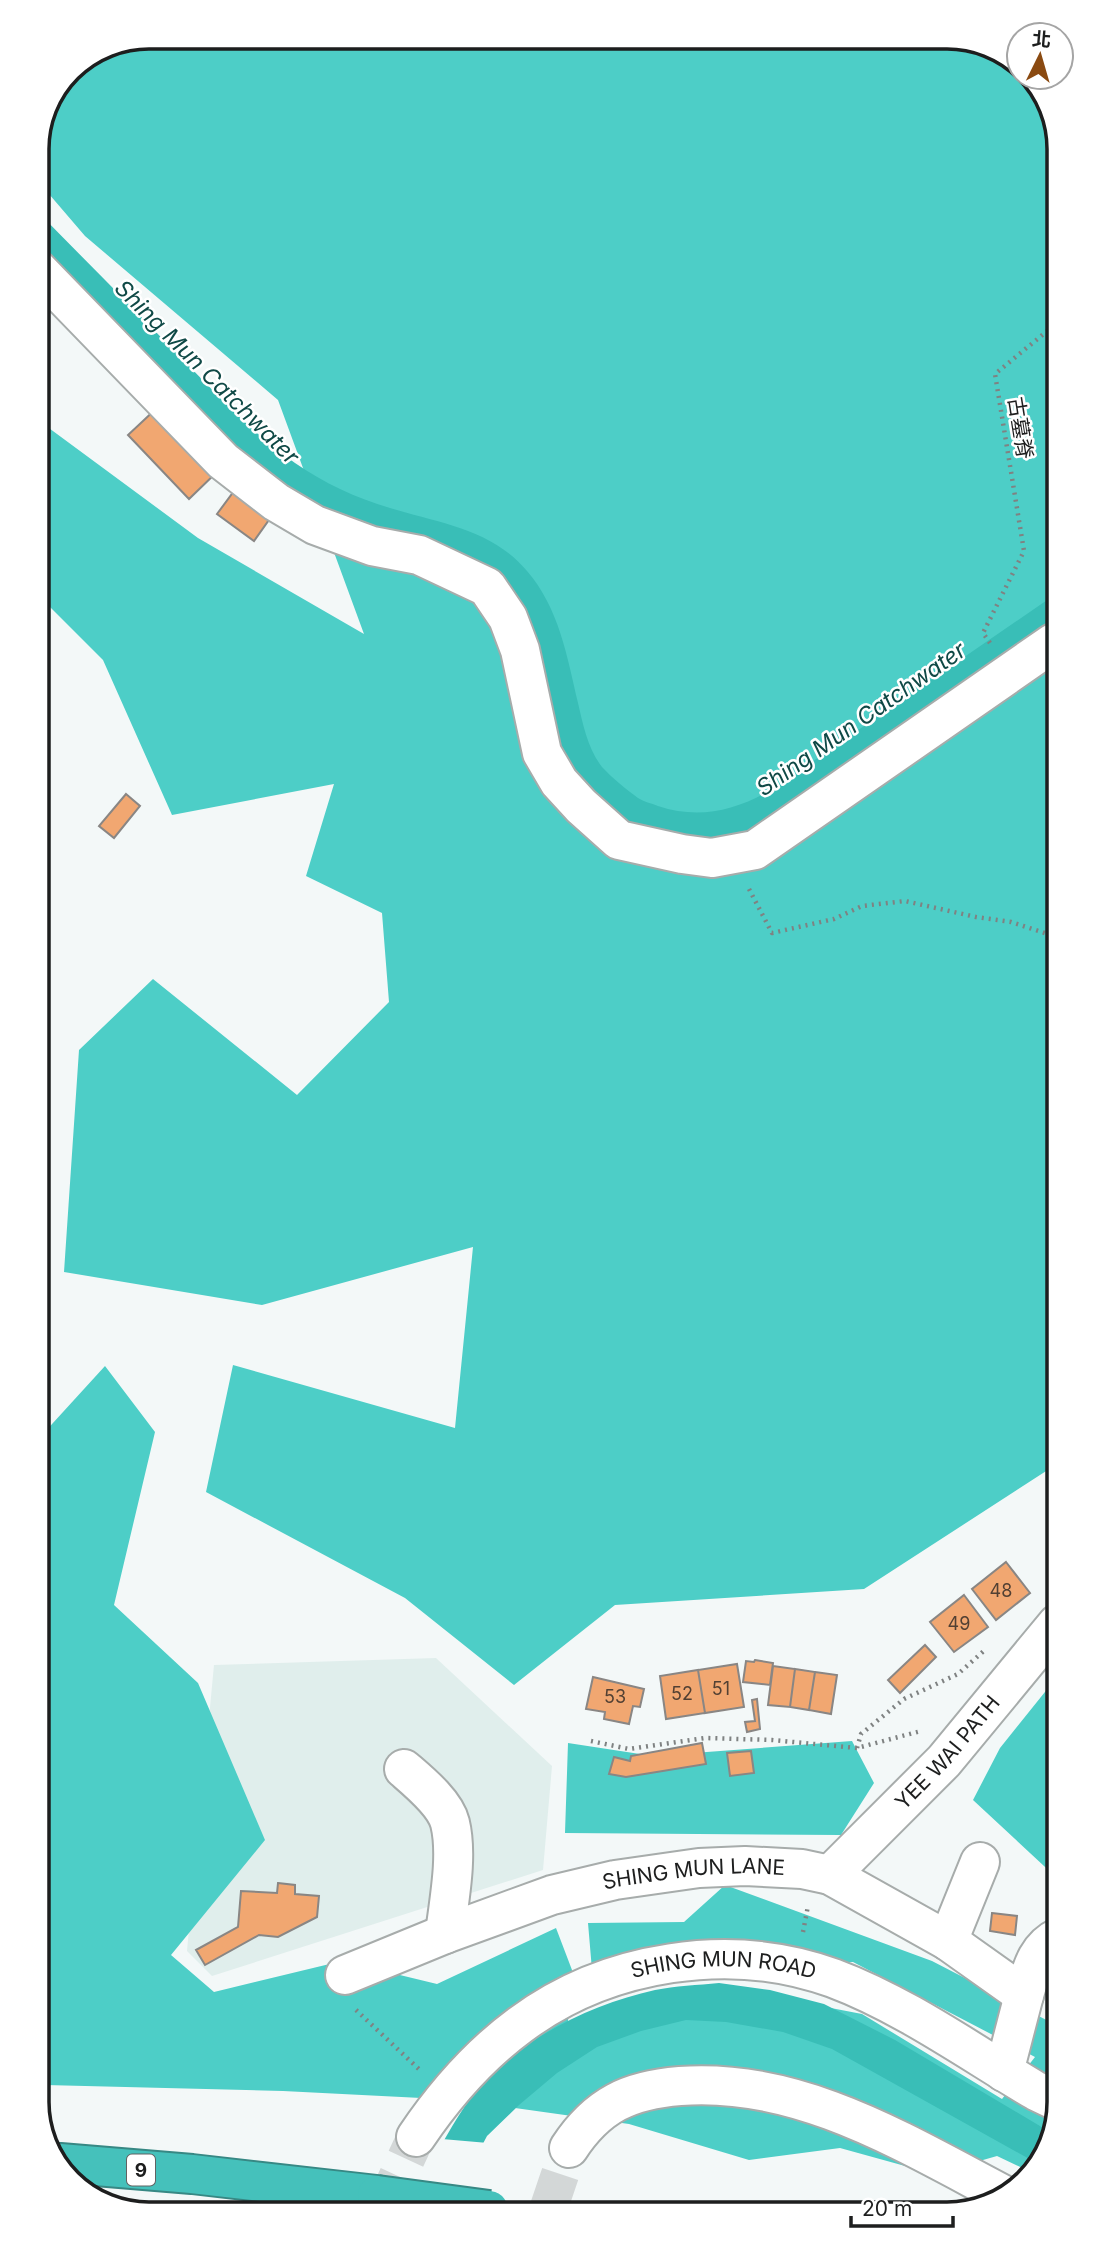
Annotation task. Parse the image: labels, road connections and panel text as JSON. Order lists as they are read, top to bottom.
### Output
{
  "streets": {
    "highway": ["9"],
    "street": ["YEE WAI PATH", "SHING MUN LANE", "SHING MUN ROAD"],
    "path": ["古墓脊"]
  },
  "crossings": [
    ["YEE WAI PATH", "SHING MUN LANE"]
  ],
  "water": ["Shing Mun Catchwater"],
  "house_numbers": [
    "48",
    "49",
    "51",
    "52",
    "53"
  ],
  "scale_bar": "20 m",
  "north": "top"
}
